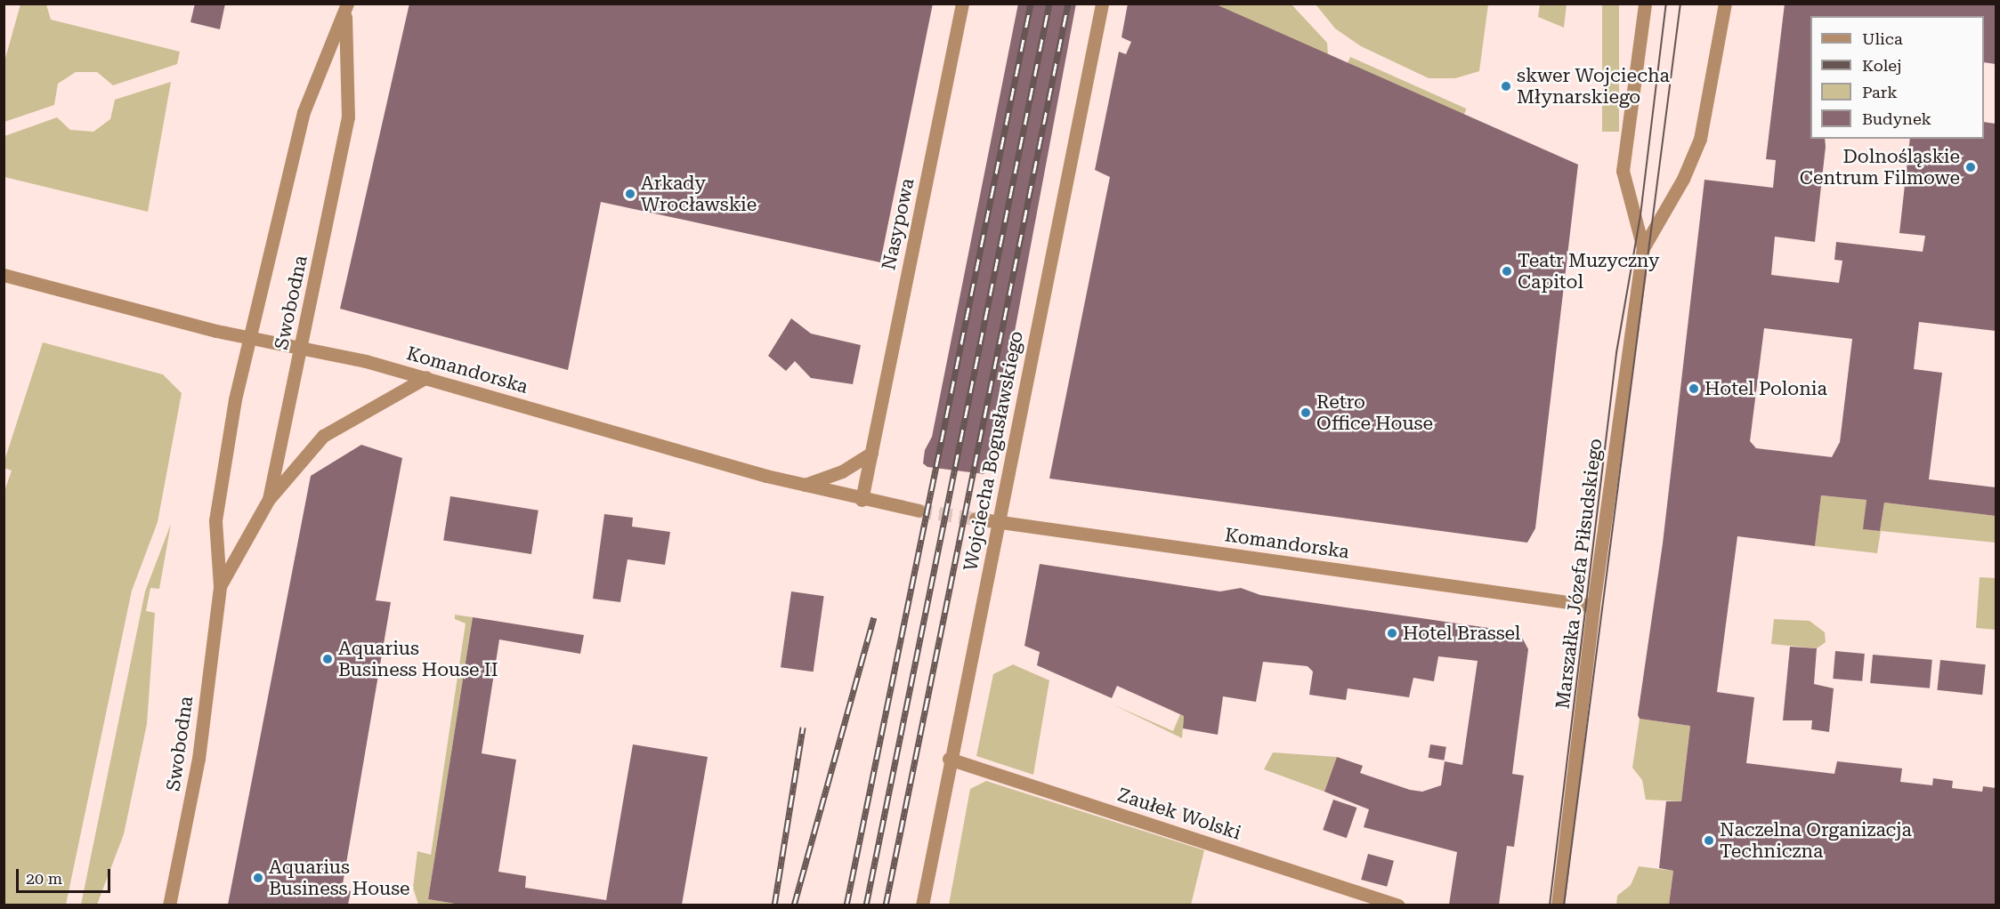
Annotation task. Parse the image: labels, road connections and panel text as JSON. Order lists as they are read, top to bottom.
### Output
{
  "streets": {
    "street": [
      "Nasypowa",
      "Swobodna",
      "Komandorska",
      "Wojciecha Bogusławskiego",
      "Marszałka Józefa Piłsudskiego",
      "Zaułek Wolski"
    ]
  },
  "crossings": [
    ["Nasypowa", "Komandorska"],
    ["Swobodna", "Komandorska"],
    ["Komandorska", "Wojciecha Bogusławskiego"],
    ["Komandorska", "Marszałka Józefa Piłsudskiego"],
    ["Wojciecha Bogusławskiego", "Zaułek Wolski"]
  ],
  "places": [
    "skwer Wojciecha Młynarskiego",
    "Dolnośląskie Centrum Filmowe",
    "Arkady Wrocławskie",
    "Teatr Muzyczny Capitol",
    "Hotel Polonia",
    "Retro Office House",
    "Hotel Brassel",
    "Aquarius Business House II",
    "Naczelna Organizacja Techniczna",
    "Aquarius Business House"
  ],
  "legend": [
    "Ulica",
    "Kolej",
    "Park",
    "Budynek"
  ],
  "scale_bar": "20 m"
}
